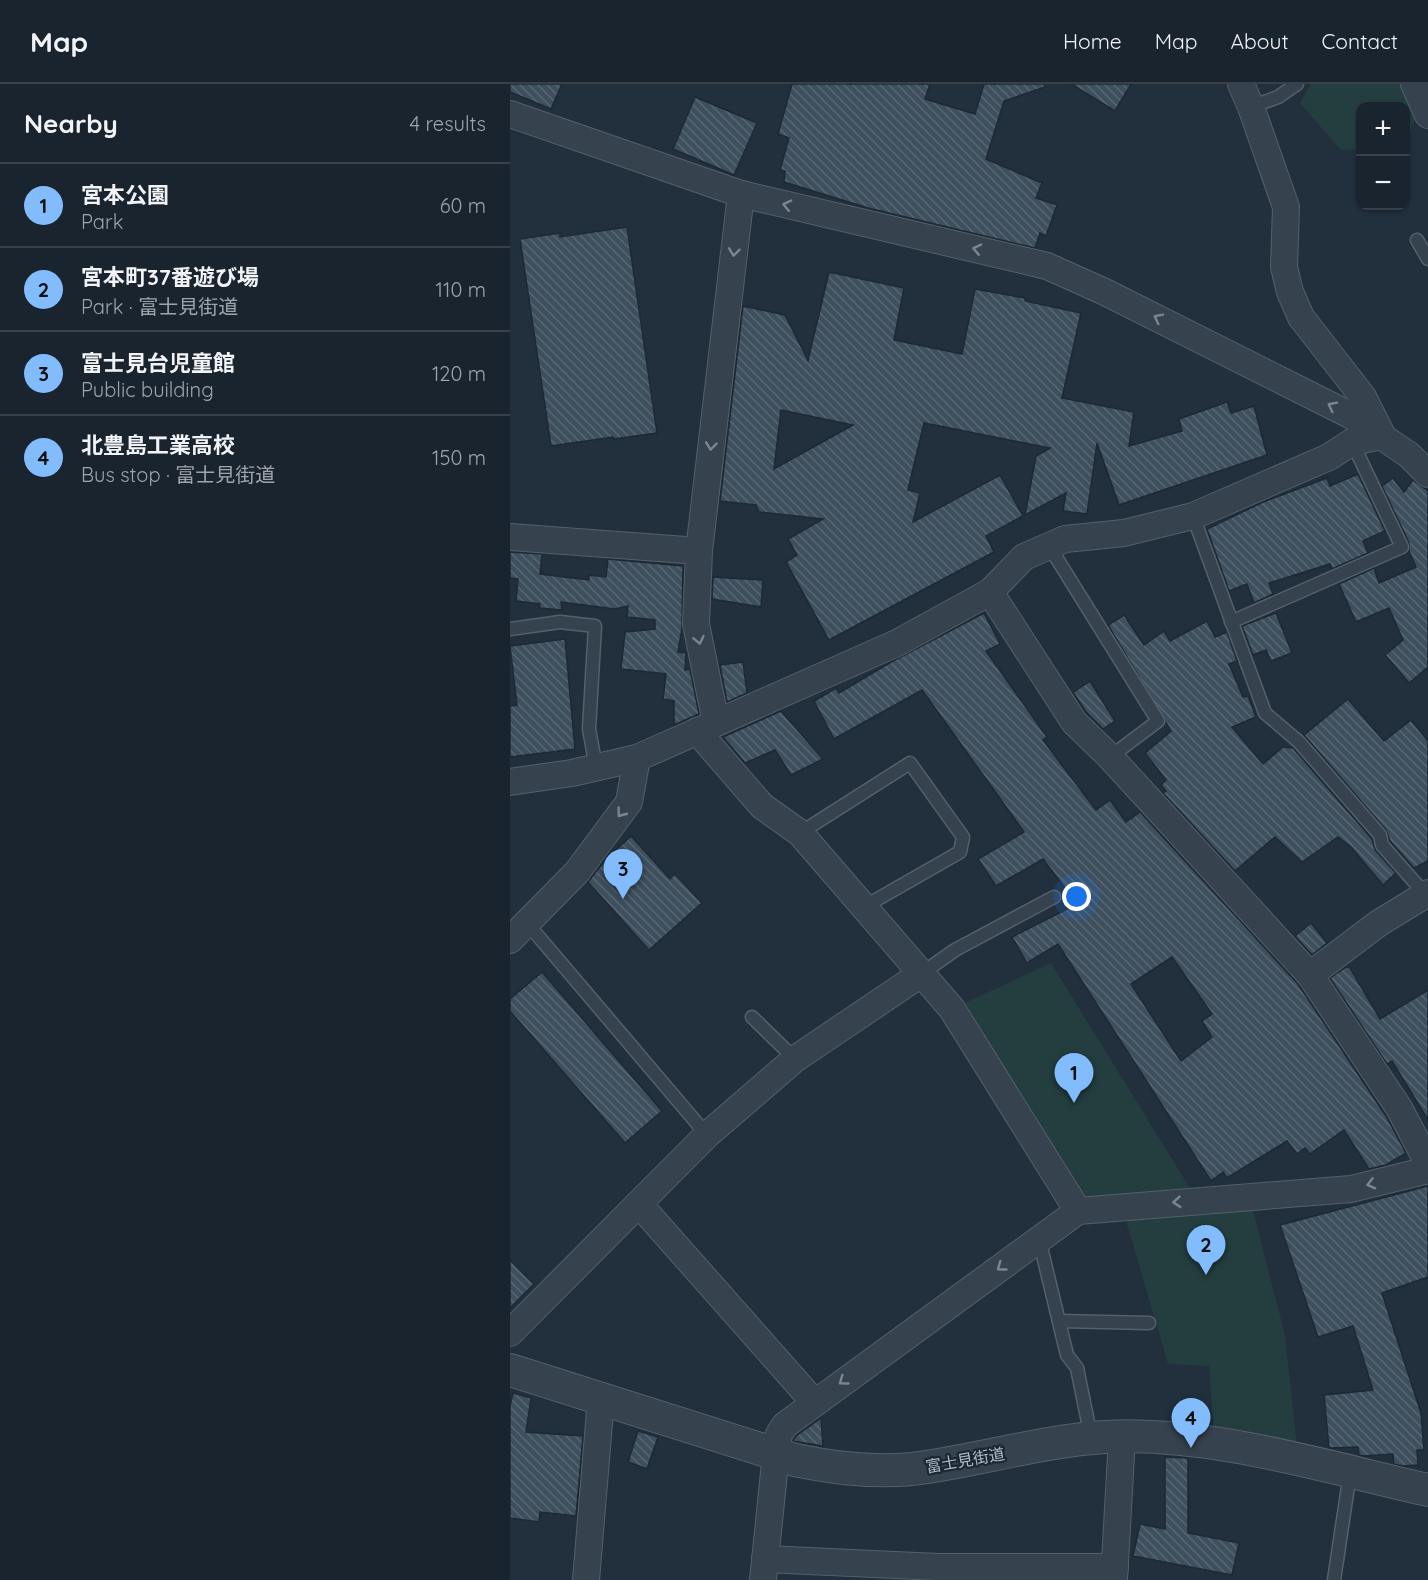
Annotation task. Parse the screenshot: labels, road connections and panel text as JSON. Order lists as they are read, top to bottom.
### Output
{
  "streets": {
    "street": ["富士見街道"]
  },
  "page": {
    "header": "Map",
    "nav": [
      "Home",
      "Map",
      "About",
      "Contact"
    ],
    "heading": ["Nearby", "4 results"],
    "map_buttons": ["+", "−"],
    "list": [
      {
        "mark": "1",
        "name": "宮本公園",
        "note": "Park",
        "value": "60 m"
      },
      {
        "mark": "2",
        "name": "宮本町37番遊び場",
        "note": "Park · 富士見街道",
        "value": "110 m"
      },
      {
        "mark": "3",
        "name": "富士見台児童館",
        "note": "Public building",
        "value": "120 m"
      },
      {
        "mark": "4",
        "name": "北豊島工業高校",
        "note": "Bus stop · 富士見街道",
        "value": "150 m"
      }
    ],
    "pins": [
      "3",
      "1",
      "2",
      "4"
    ]
  }
}
